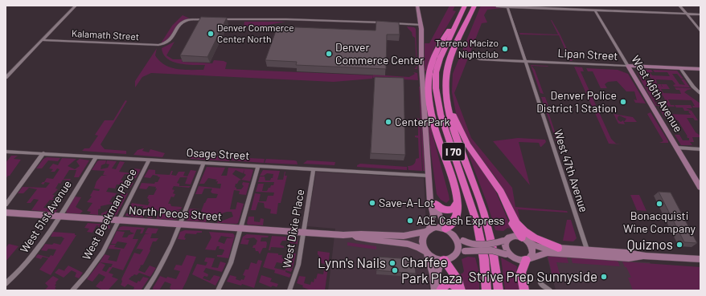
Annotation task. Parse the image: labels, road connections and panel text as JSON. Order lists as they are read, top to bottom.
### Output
{
  "streets": {
    "highway": ["I 70"],
    "main road": ["Lipan Street", "West 46th Avenue", "North Pecos Street"],
    "street": [
      "Kalamath Street",
      "Osage Street",
      "West 47th Avenue",
      "West Beekman Place",
      "West 51st Avenue",
      "West Dixie Place"
    ]
  },
  "crossings": [
    ["Lipan Street", "West 46th Avenue"],
    ["Lipan Street", "West 47th Avenue"],
    ["Osage Street", "West Beekman Place"],
    ["Osage Street", "West 51st Avenue"],
    ["Osage Street", "West Dixie Place"],
    ["North Pecos Street", "West Beekman Place"],
    ["North Pecos Street", "West 51st Avenue"],
    ["North Pecos Street", "West Dixie Place"]
  ],
  "places": [
    "Denver Commerce Center North",
    "Terreno Macizo Nightclub",
    "Denver Commerce Center",
    "Denver Police District 1 Station",
    "CenterPark",
    "Save-A-Lot",
    "Bonacquisti Wine Company",
    "ACE Cash Express",
    "Quiznos",
    "Lynn's Nails",
    "Chaffee Park Plaza",
    "Strive Prep Sunnyside"
  ]
}
